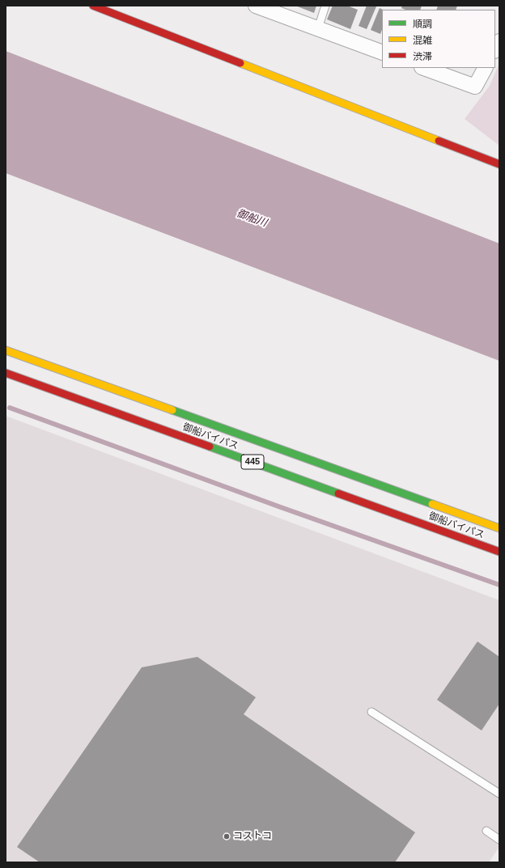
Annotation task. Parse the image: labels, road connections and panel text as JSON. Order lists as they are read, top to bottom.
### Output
{
  "streets": {
    "main road": ["御船バイパス", "445"]
  },
  "water": ["御船川"],
  "places": ["コストコ"],
  "legend": ["順調", "混雑", "渋滞"]
}
